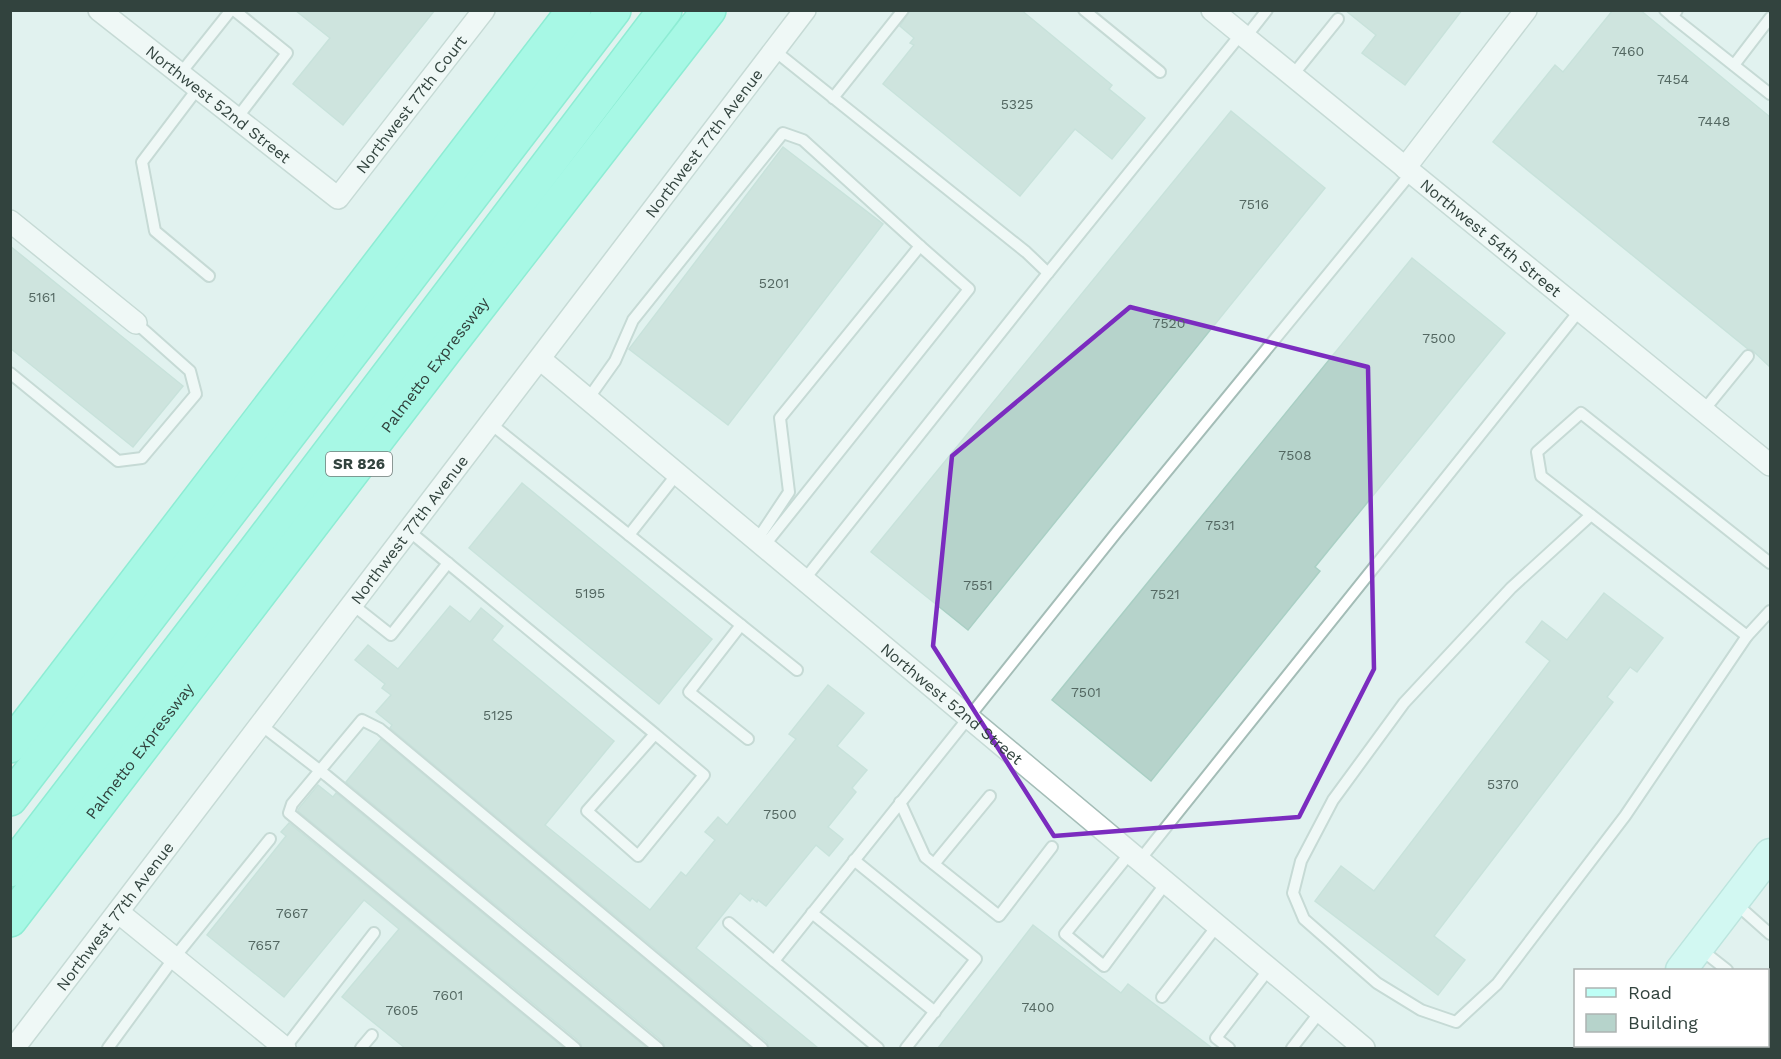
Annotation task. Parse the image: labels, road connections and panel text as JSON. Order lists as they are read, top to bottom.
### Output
{
  "streets": {
    "highway": ["Palmetto Expressway", "SR 826"],
    "street": [
      "Northwest 52nd Street",
      "Northwest 77th Court",
      "Northwest 77th Avenue",
      "Northwest 54th Street"
    ]
  },
  "crossings": [
    ["Northwest 52nd Street", "Northwest 77th Court"],
    ["Northwest 52nd Street", "Northwest 77th Avenue"]
  ],
  "house_numbers": [
    "7460",
    "7454",
    "5325",
    "7448",
    "7516",
    "5201",
    "5161",
    "7520",
    "7500",
    "7508",
    "7531",
    "7551",
    "5195",
    "7521",
    "7501",
    "5125",
    "5370",
    "7500",
    "7667",
    "7657",
    "7601",
    "7400",
    "7605"
  ],
  "legend": ["Road", "Building"]
}
